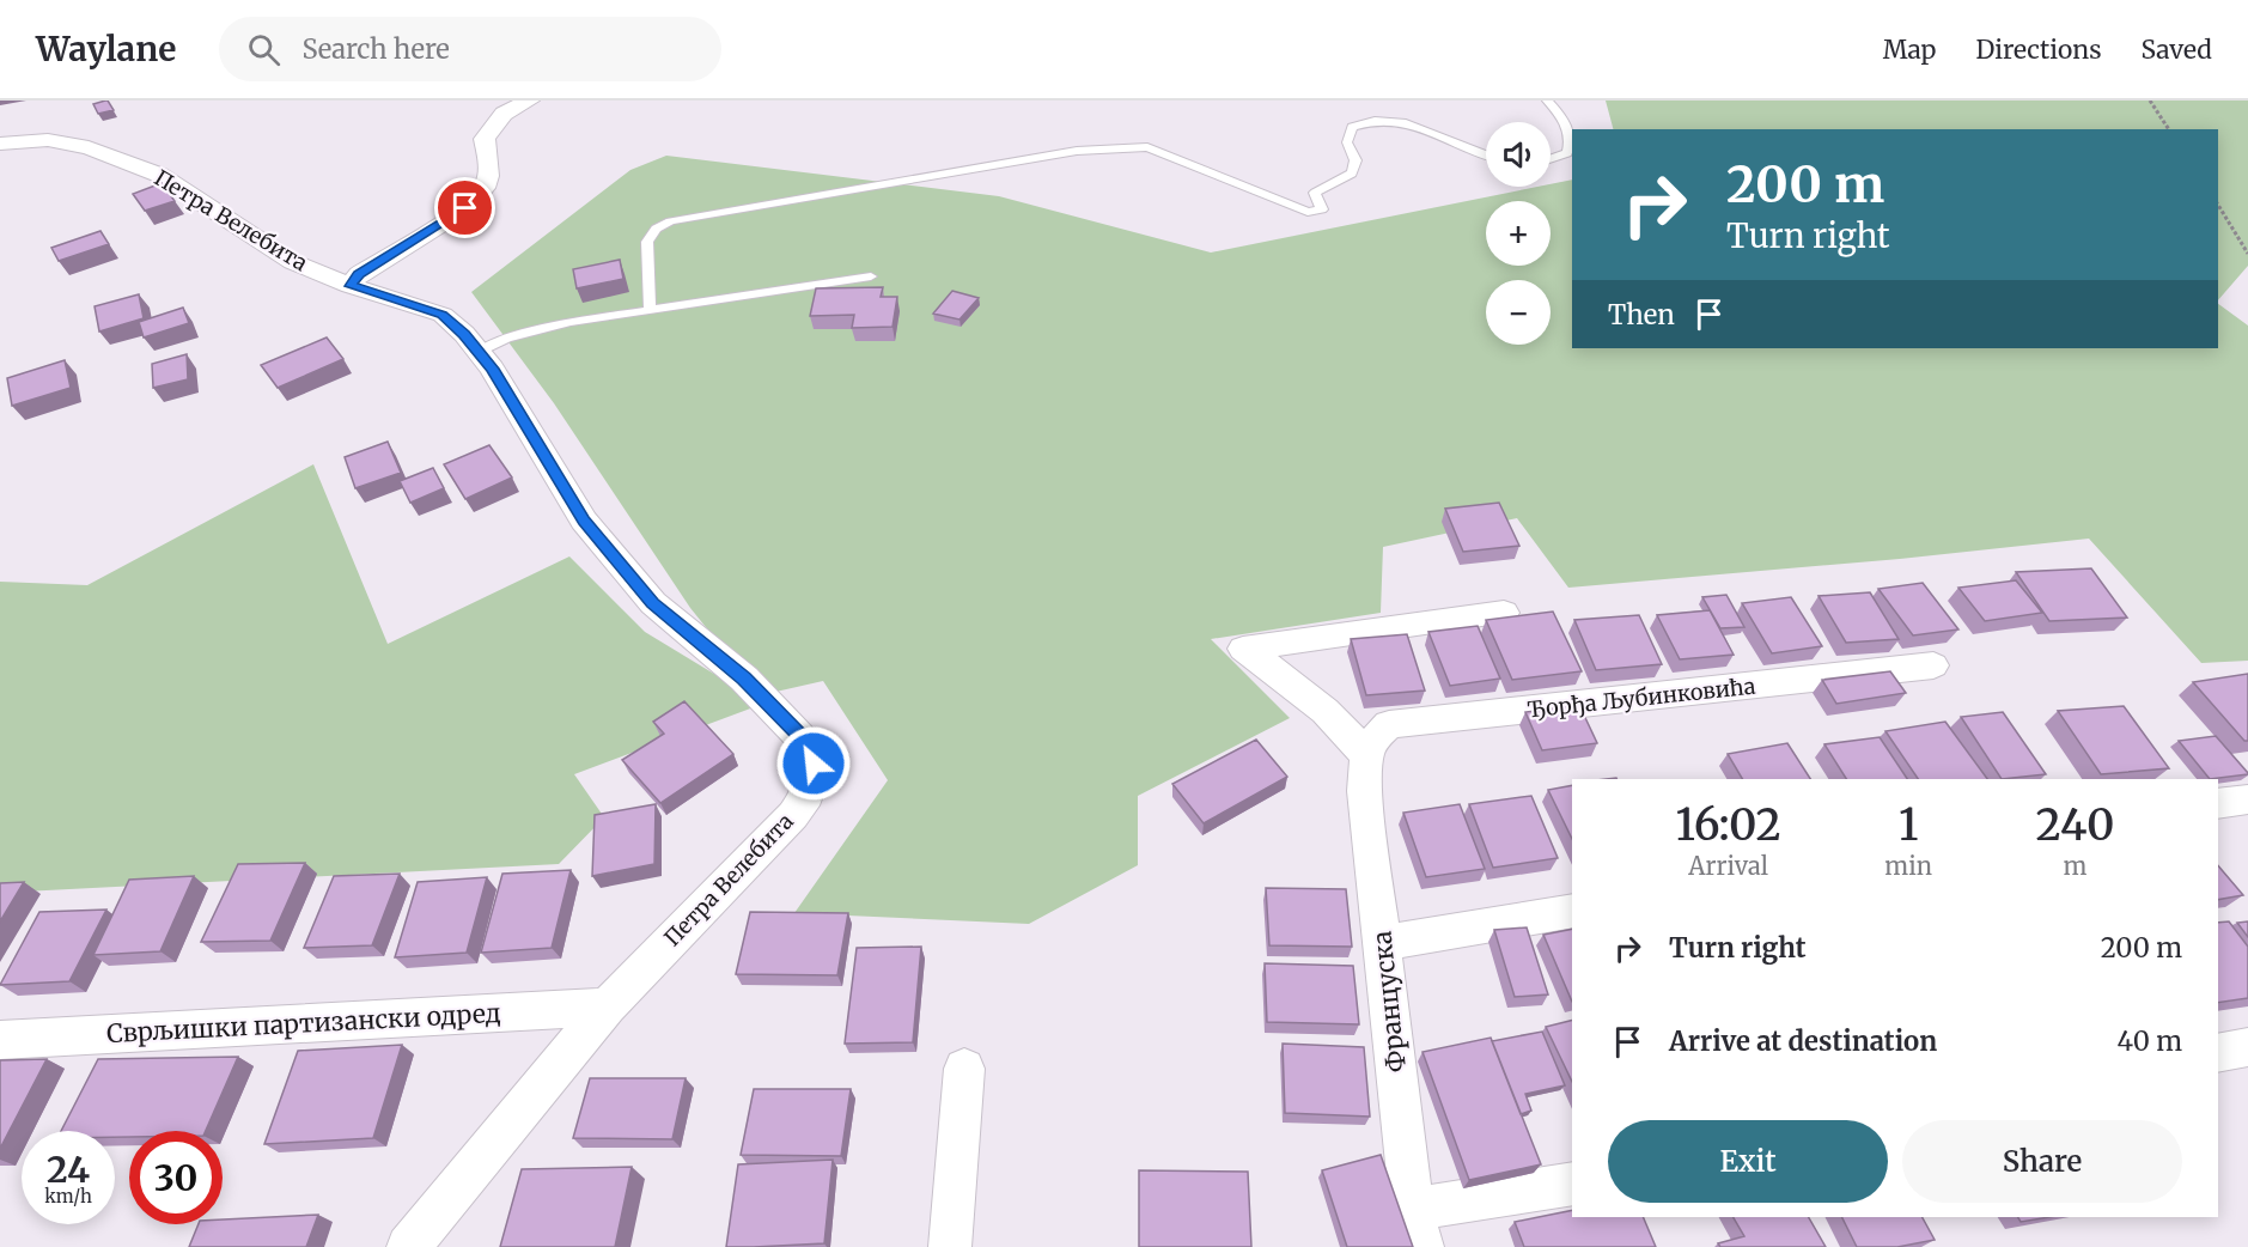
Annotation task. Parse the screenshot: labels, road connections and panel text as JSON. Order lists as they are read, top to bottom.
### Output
{
  "streets": {
    "street": [
      "Петра Велебита",
      "Ђорђа Љубинковића",
      "Француска",
      "Сврљишки партизански одред"
    ]
  },
  "crossings": [
    ["Петра Велебита", "Сврљишки партизански одред"],
    ["Ђорђа Љубинковића", "Француска"]
  ],
  "page": {
    "header": "Waylane",
    "search": "Search here",
    "nav": ["Map", "Directions", "Saved"],
    "map_buttons": ["+", "−"],
    "turn": ["200 m", "Turn right"],
    "then": "Then",
    "eta": [
      "16:02",
      "Arrival",
      "1",
      "min",
      "240",
      "m"
    ],
    "list": [
      {
        "name": "Turn right",
        "value": "200 m"
      },
      {
        "name": "Arrive at destination",
        "value": "40 m"
      }
    ],
    "buttons": ["Exit", "Share"],
    "speed": "24 km/h",
    "limit": "30"
  }
}
